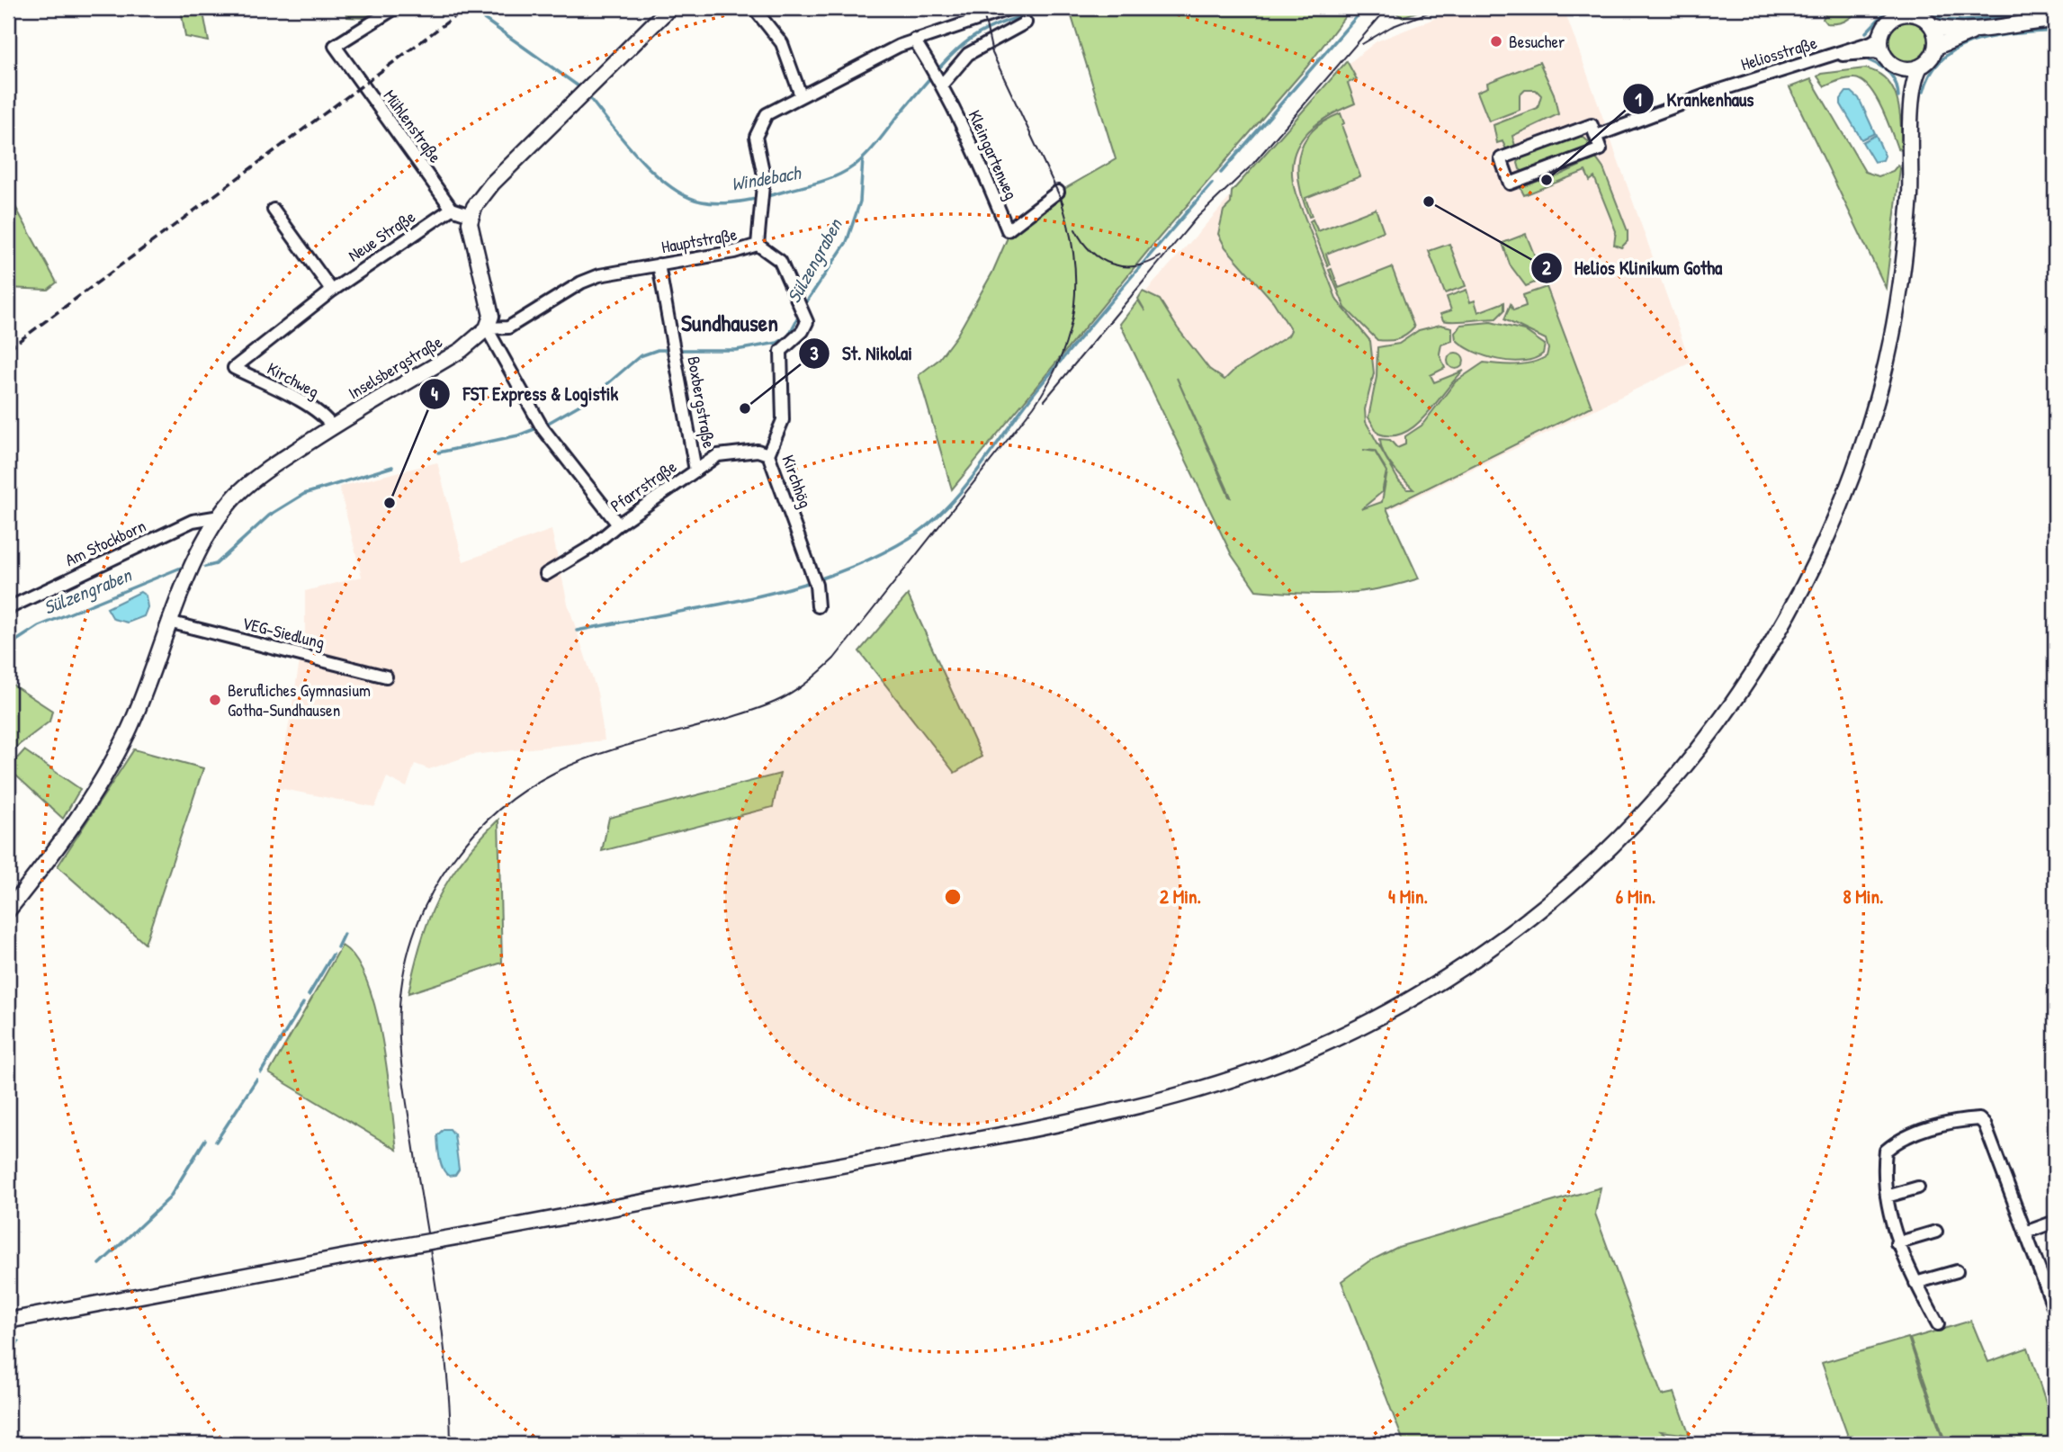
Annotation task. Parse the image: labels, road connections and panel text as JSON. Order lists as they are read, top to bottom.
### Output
{
  "streets": {
    "main road": ["Inselsbergstraße"],
    "street": [
      "Heliosstraße",
      "Mühlenstraße",
      "Kleingartenweg",
      "Neue Straße",
      "Hauptstraße",
      "Kirchweg",
      "Boxbergstraße",
      "Kirchhög",
      "Pfarrstraße",
      "Am Stockborn",
      "VEG-Siedlung"
    ]
  },
  "crossings": [
    ["Mühlenstraße", "Neue Straße"],
    ["Kleingartenweg", "Hauptstraße"],
    ["Neue Straße", "Kirchweg"],
    ["Hauptstraße", "Inselsbergstraße"],
    ["Hauptstraße", "Boxbergstraße"],
    ["Hauptstraße", "Kirchhög"],
    ["Inselsbergstraße", "Kirchweg"],
    ["Inselsbergstraße", "Am Stockborn"],
    ["Inselsbergstraße", "VEG-Siedlung"],
    ["Boxbergstraße", "Pfarrstraße"],
    ["Kirchhög", "Pfarrstraße"]
  ],
  "districts": ["Sundhausen"],
  "water": ["Windebach", "Sülzengraben"],
  "places": [
    "Besucher",
    "Krankenhaus",
    "Helios Klinikum Gotha",
    "St. Nikolai",
    "FST Express & Logistik",
    "Berufliches Gymnasium Gotha-Sundhausen"
  ],
  "rings": [
    "2 Min.",
    "4 Min.",
    "6 Min.",
    "8 Min."
  ]
}
